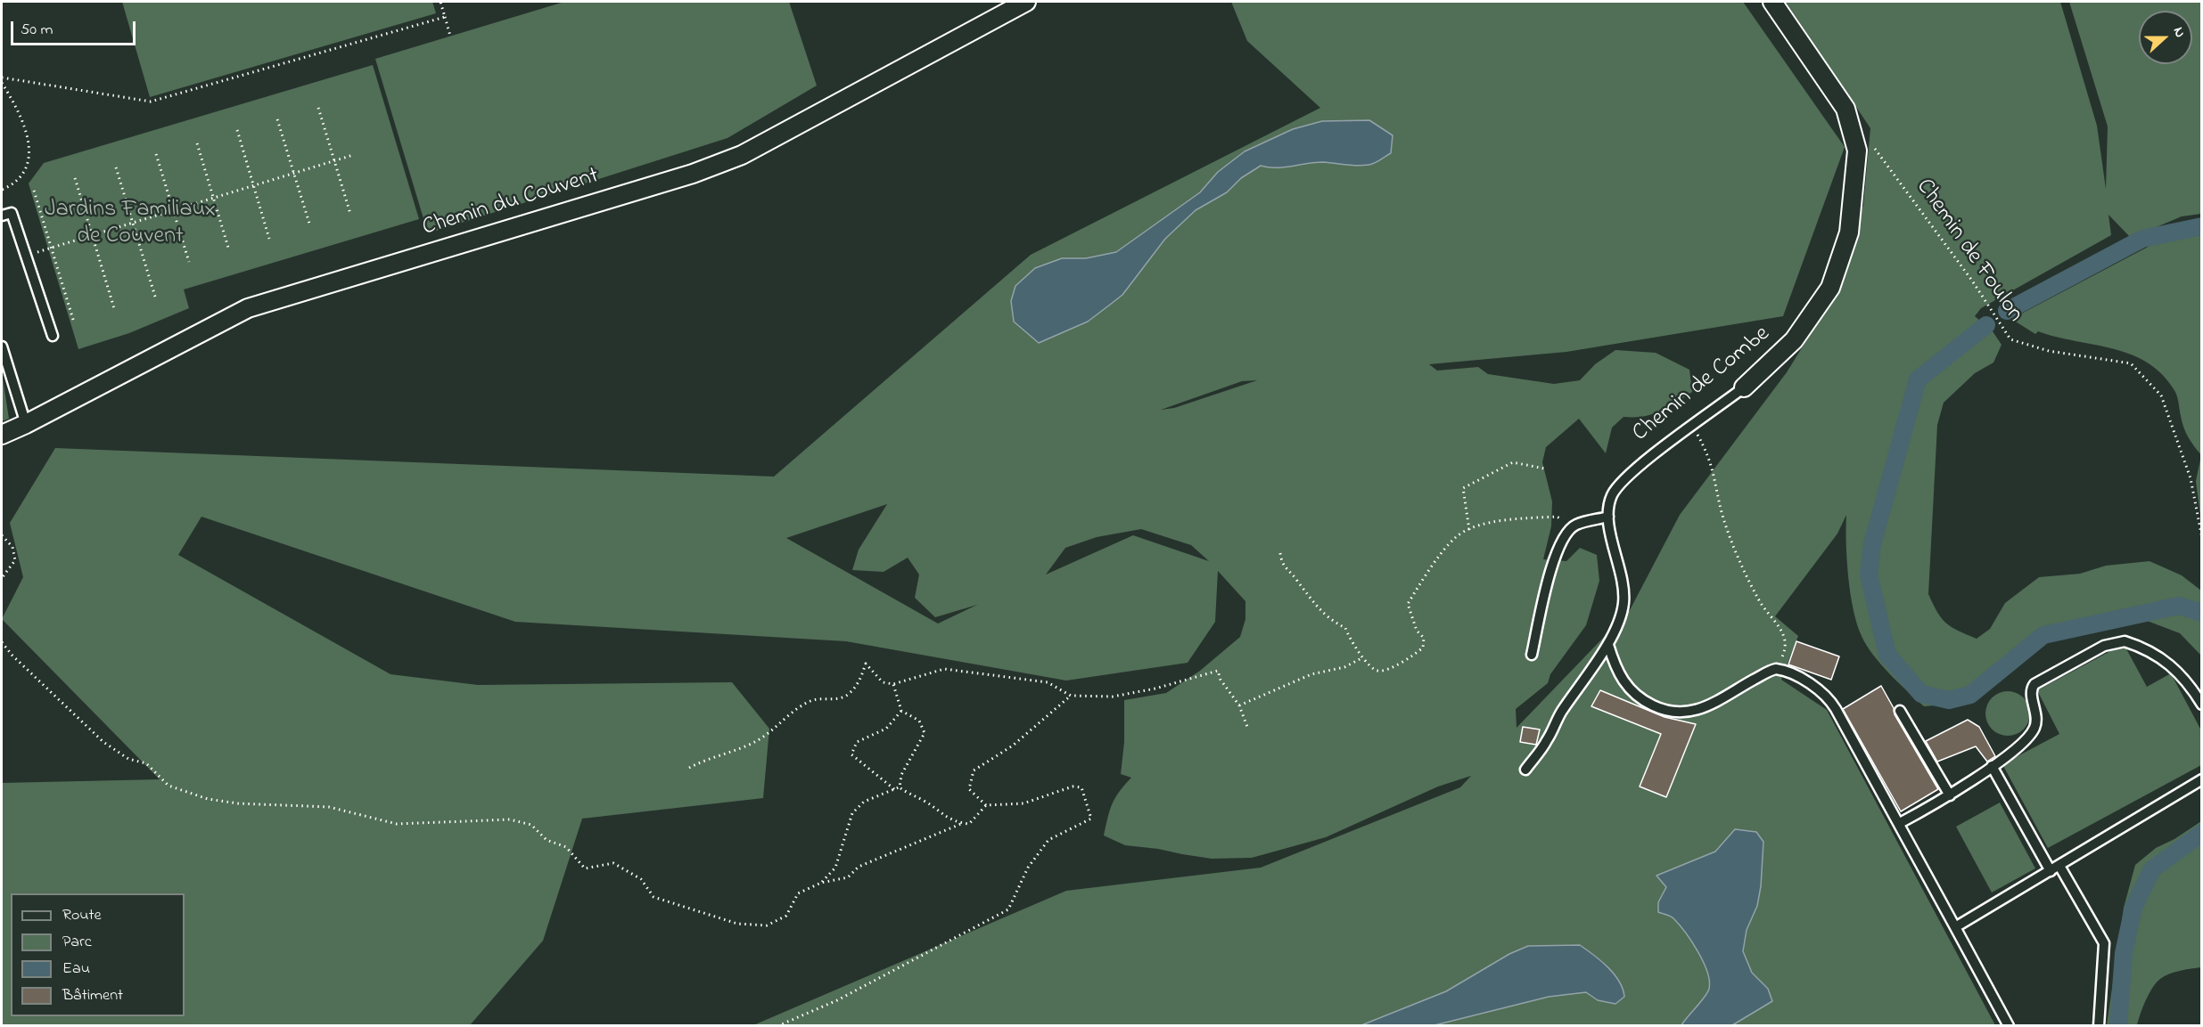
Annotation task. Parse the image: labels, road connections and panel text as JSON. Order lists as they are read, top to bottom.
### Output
{
  "streets": {
    "street": ["Chemin du Couvent", "Chemin de Combe"],
    "path": ["Chemin de Foulon"]
  },
  "parks": ["Jardins Familiaux de Couvent"],
  "legend": [
    "Route",
    "Parc",
    "Eau",
    "Bâtiment"
  ],
  "scale_bar": "50 m",
  "north": "right"
}
